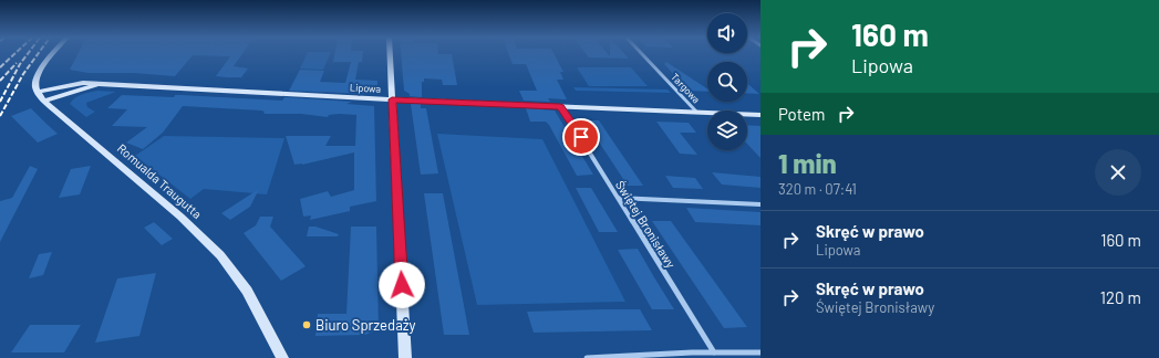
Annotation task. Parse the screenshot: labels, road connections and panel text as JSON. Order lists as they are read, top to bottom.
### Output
{
  "streets": {
    "street": [
      "Lipowa",
      "Targowa",
      "Romualda Traugutta",
      "Świętej Bronisławy"
    ]
  },
  "crossings": [
    ["Lipowa", "Targowa"],
    ["Lipowa", "Romualda Traugutta"],
    ["Lipowa", "Świętej Bronisławy"]
  ],
  "places": ["Biuro Sprzedaży"],
  "page": {
    "turn": ["160 m", "Lipowa"],
    "then": "Potem",
    "heading": ["1 min", "320 m · 07:41"],
    "list": [
      {
        "name": "Skręć w prawo",
        "note": "Lipowa",
        "value": "160 m"
      },
      {
        "name": "Skręć w prawo",
        "note": "Świętej Bronisławy",
        "value": "120 m"
      }
    ]
  }
}
